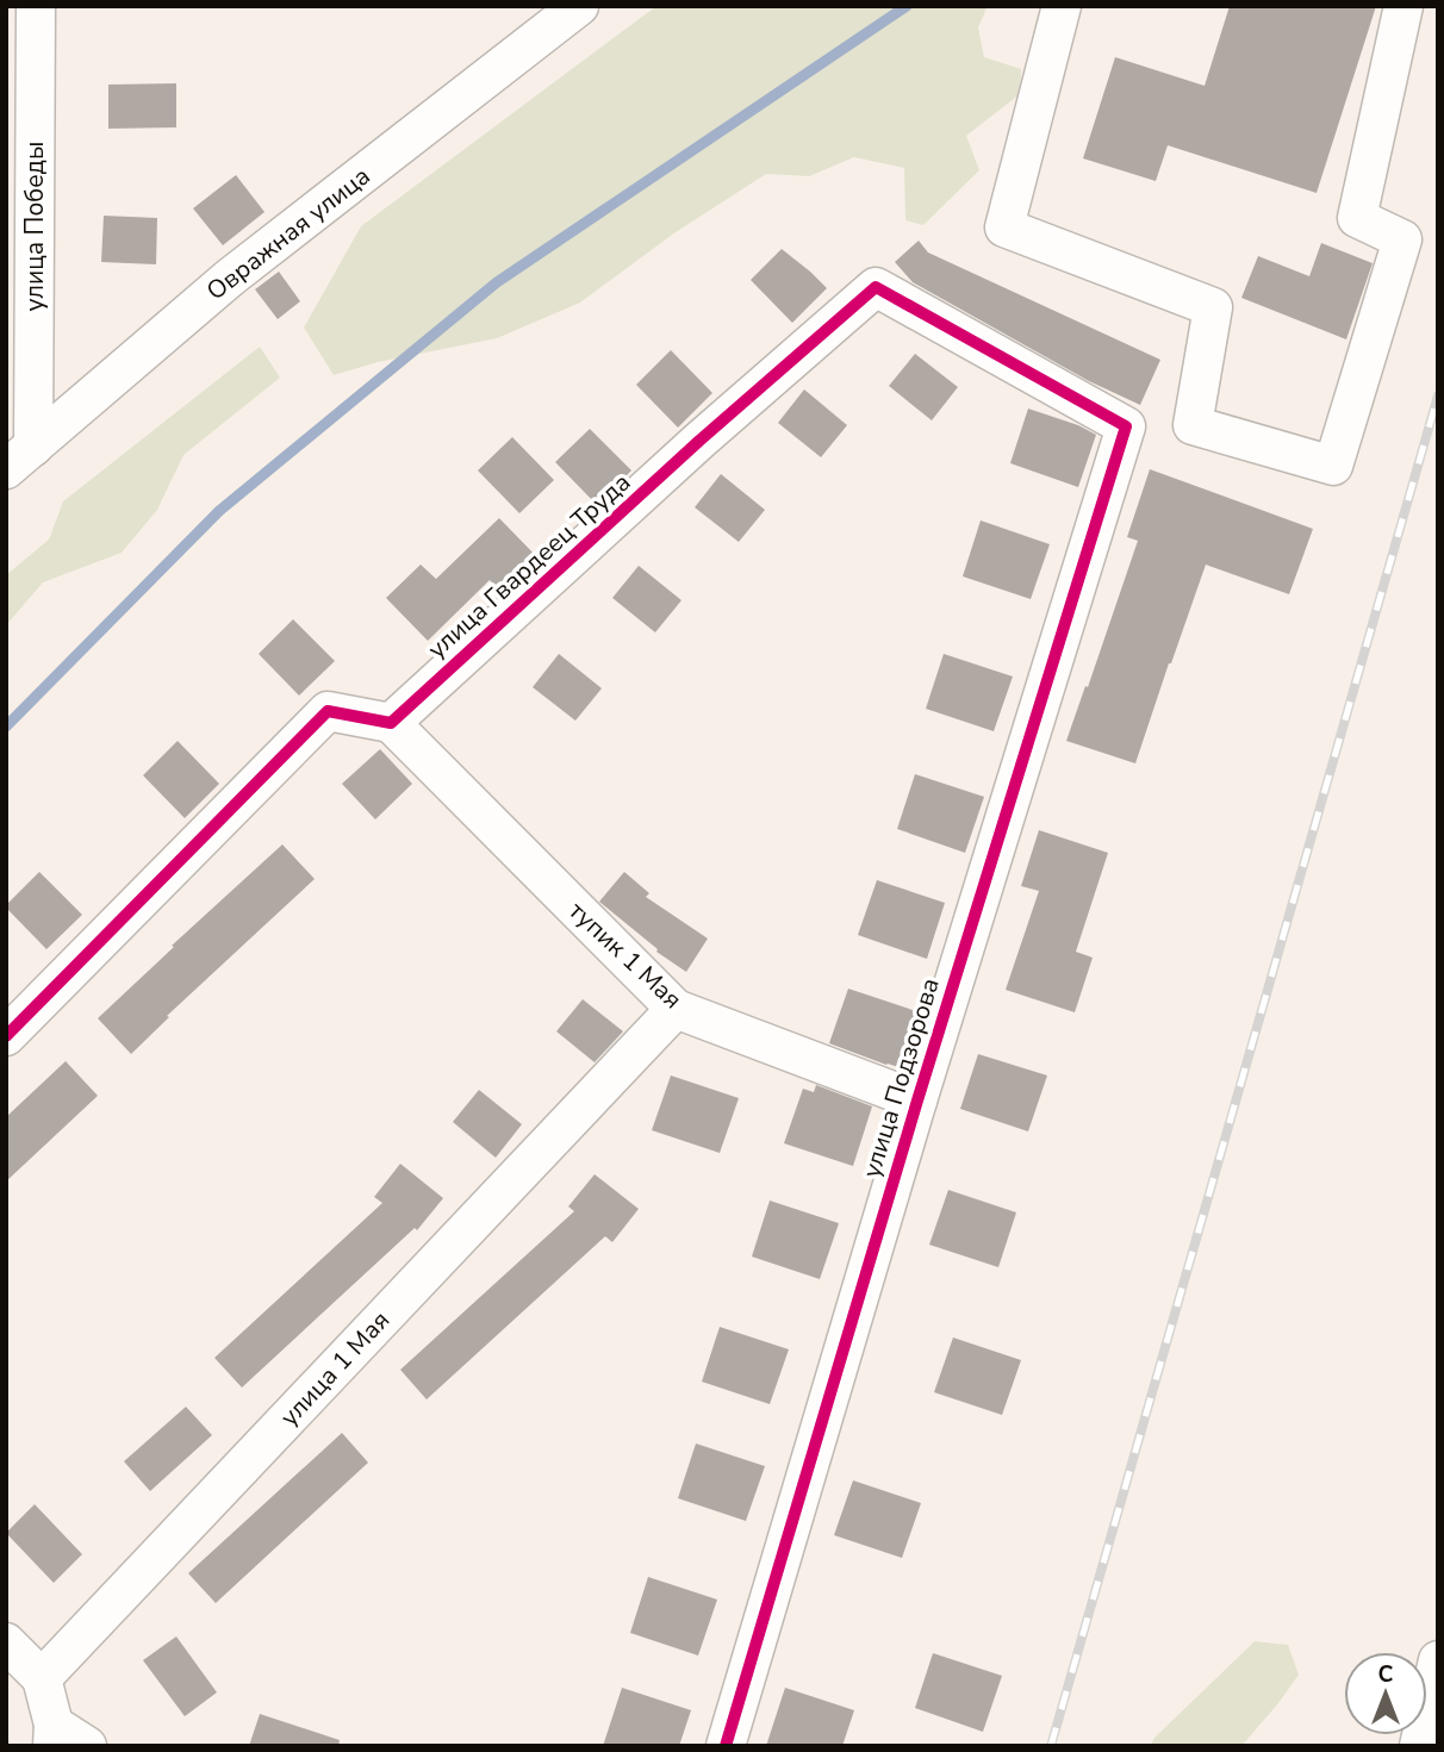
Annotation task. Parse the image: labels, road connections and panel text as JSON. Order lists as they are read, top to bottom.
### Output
{
  "streets": {
    "street": [
      "улица Победы",
      "Овражная улица",
      "улица Гвардеец Труда",
      "тупик 1 Мая",
      "улица Подзорова",
      "улица 1 Мая"
    ]
  },
  "crossings": [
    ["улица Победы", "Овражная улица"],
    ["улица Гвардеец Труда", "тупик 1 Мая"],
    ["улица Гвардеец Труда", "улица Подзорова"],
    ["тупик 1 Мая", "улица Подзорова"],
    ["тупик 1 Мая", "улица 1 Мая"]
  ],
  "north": "top"
}
